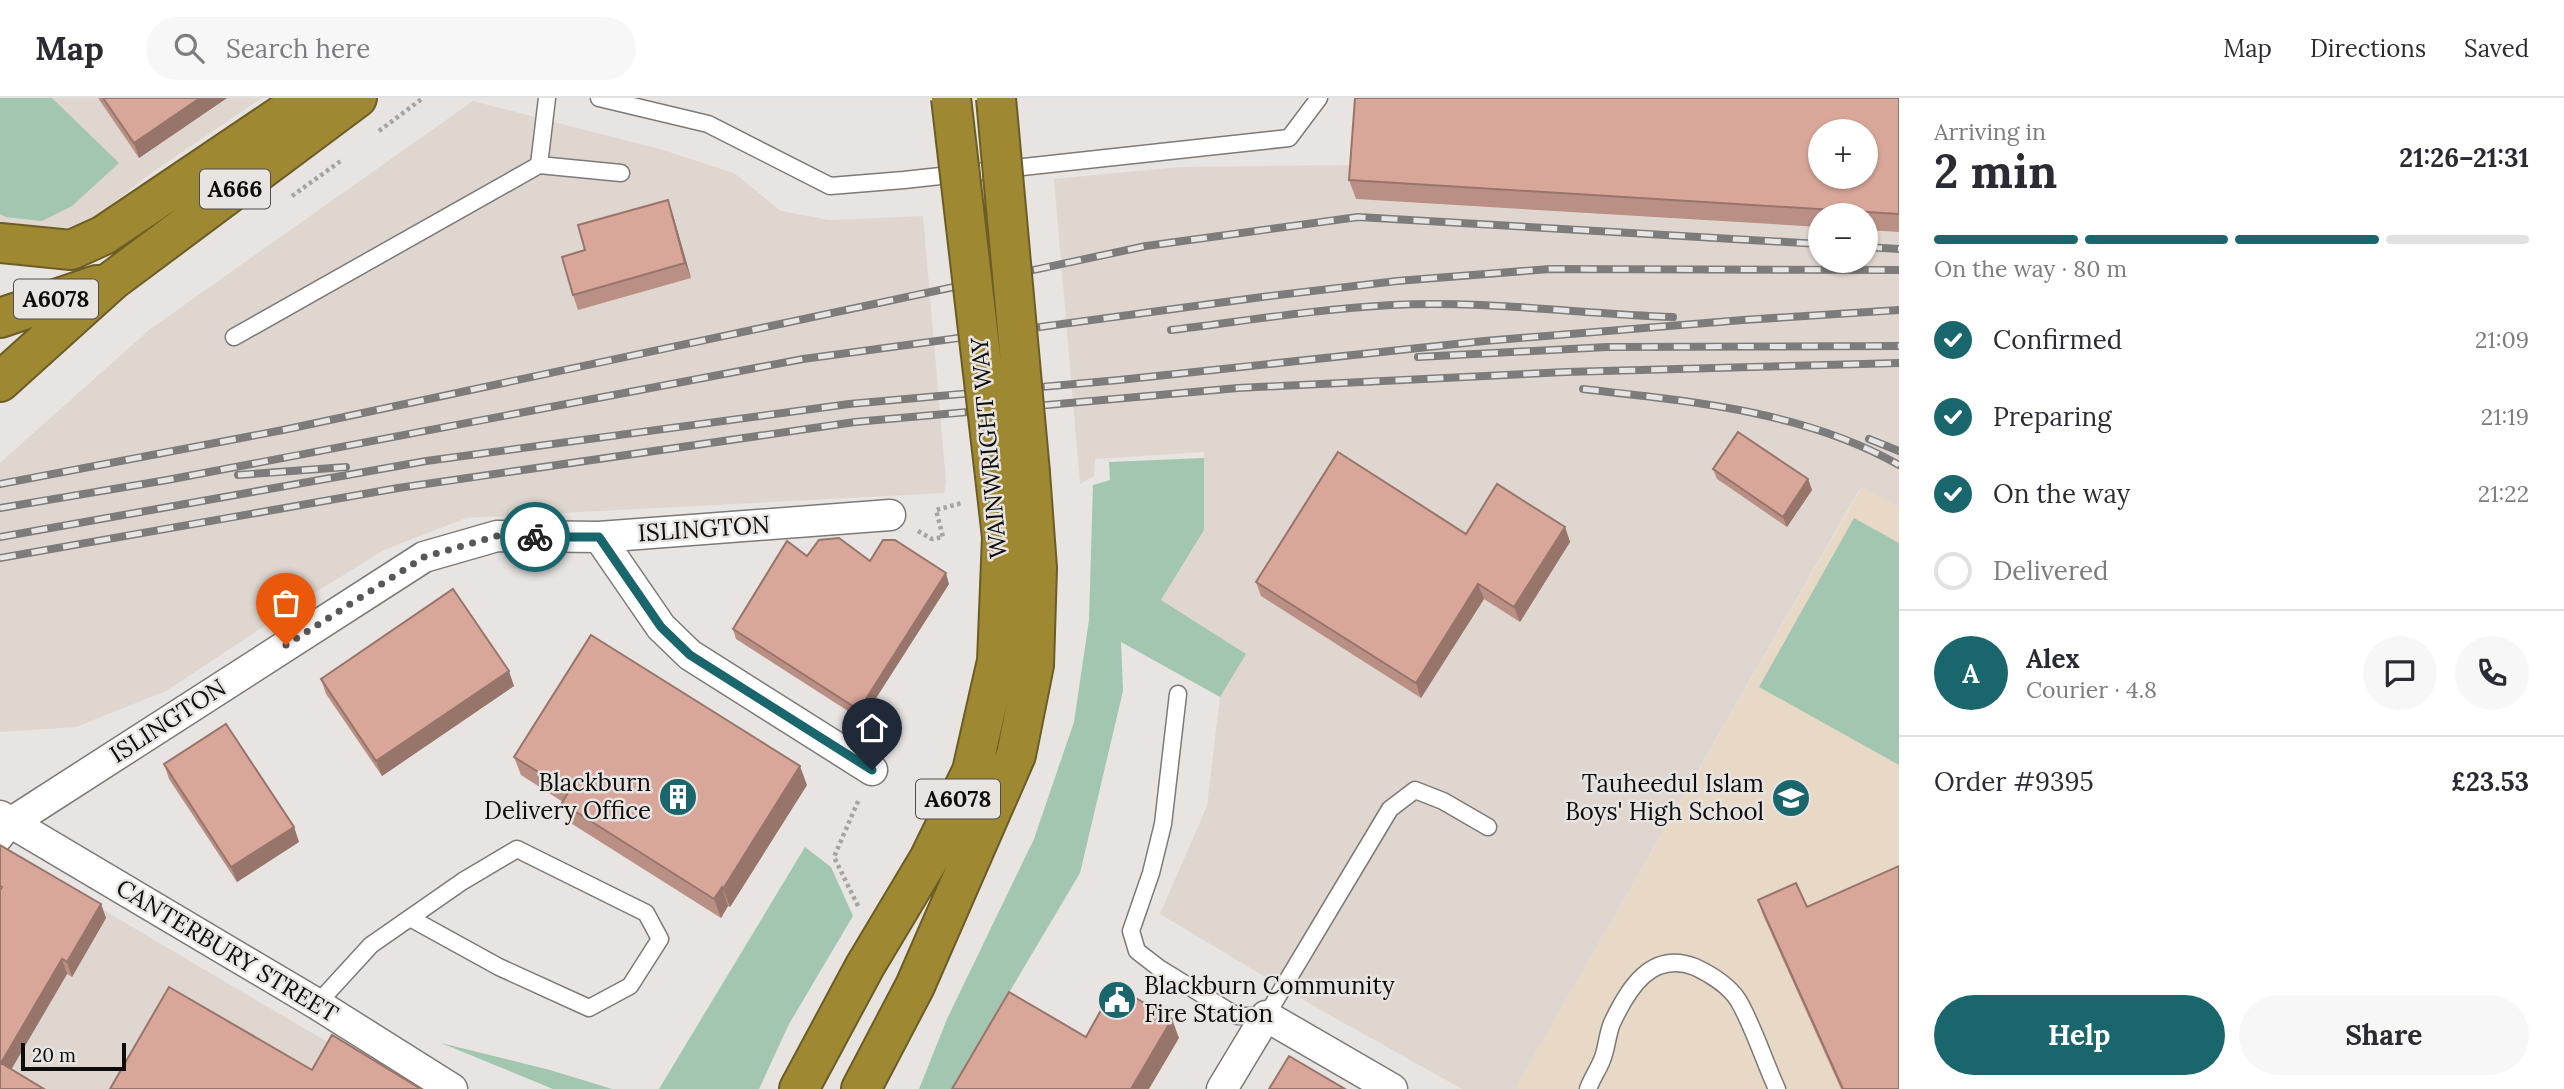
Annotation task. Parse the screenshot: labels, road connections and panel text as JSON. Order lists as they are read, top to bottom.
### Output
{
  "streets": {
    "highway": ["A666", "A6078", "WAINWRIGHT WAY"],
    "street": ["ISLINGTON", "CANTERBURY STREET"]
  },
  "crossings": [
    ["A666", "A6078"],
    ["ISLINGTON", "CANTERBURY STREET"]
  ],
  "places": {
    "building": ["Blackburn Delivery Office"],
    "school or university": ["Tauheedul Islam Boys' High School"],
    "public building": ["Blackburn Community Fire Station"]
  },
  "scale_bar": "20 m",
  "page": {
    "header": "Map",
    "search": "Search here",
    "nav": ["Map", "Directions", "Saved"],
    "heading": ["2 min", "Arriving in", "21:26–21:31"],
    "panel": [
      "Alex",
      "Courier · 4.8",
      "Order #9395",
      "£23.53"
    ],
    "map_buttons": ["+", "−"],
    "bar": "On the way · 80 m",
    "list": [
      ["Confirmed", "21:09"],
      ["Preparing", "21:19"],
      ["On the way", "21:22"],
      "Delivered"
    ],
    "round": "A",
    "buttons": ["Help", "Share"],
    "scale": "20 m"
  }
}
